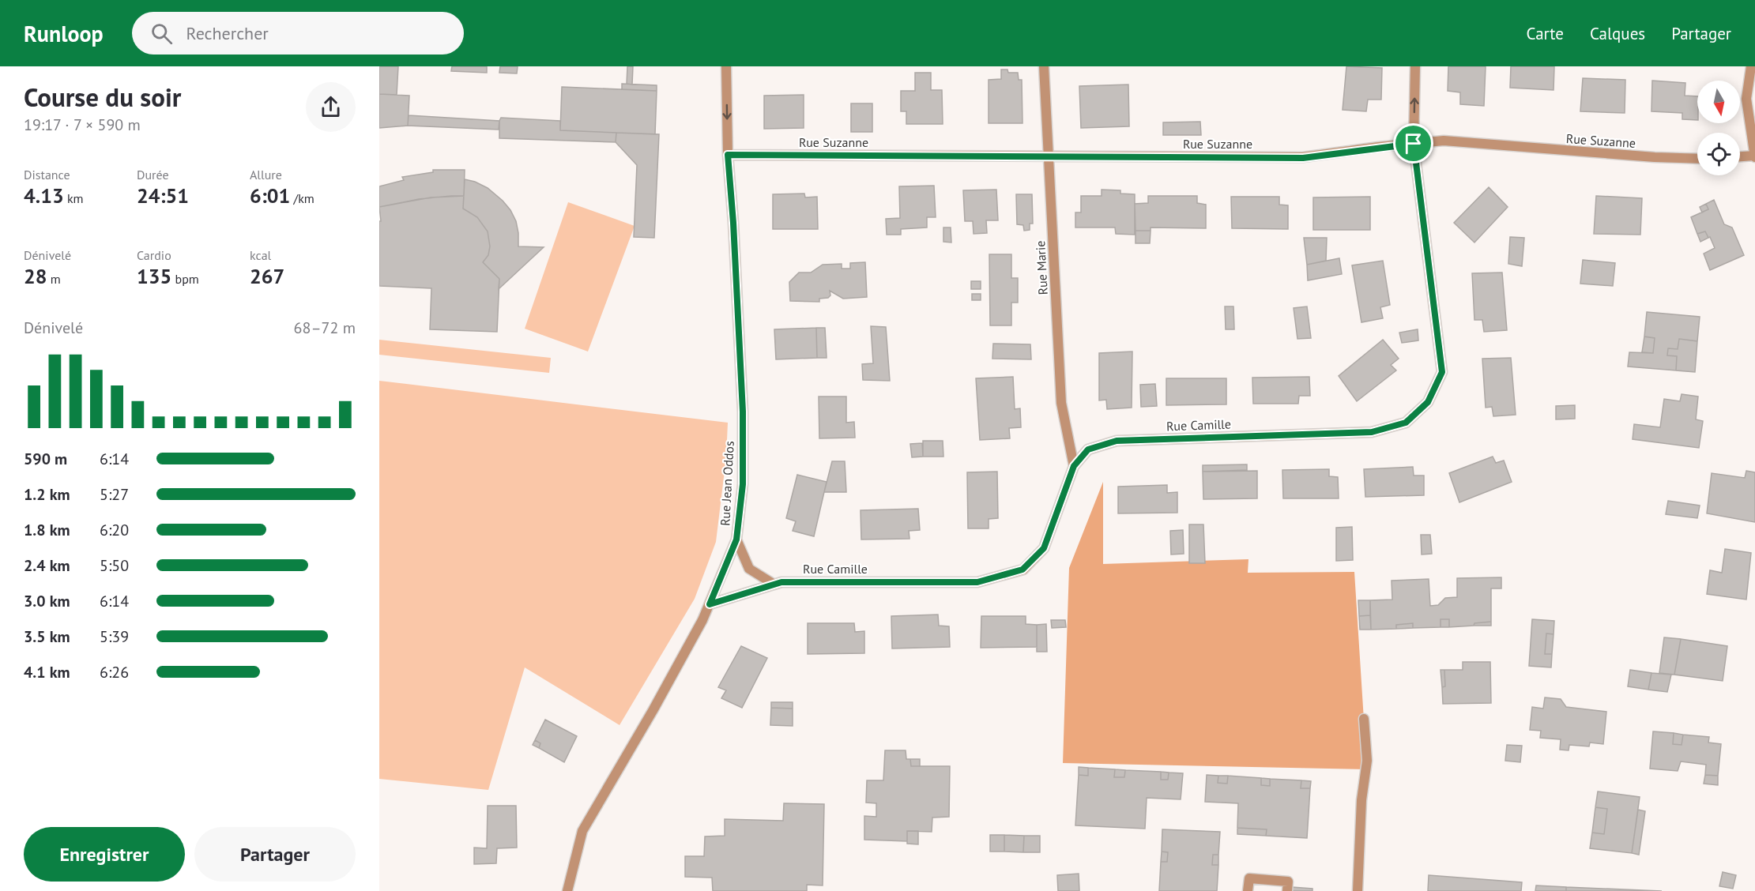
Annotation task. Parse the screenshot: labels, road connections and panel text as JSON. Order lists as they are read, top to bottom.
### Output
{
  "streets": {
    "street": [
      "Rue Suzanne",
      "Rue Marie",
      "Rue Camille",
      "Rue Jean Oddos"
    ]
  },
  "crossings": [
    ["Rue Suzanne", "Rue Marie"],
    ["Rue Suzanne", "Rue Camille"],
    ["Rue Suzanne", "Rue Jean Oddos"],
    ["Rue Marie", "Rue Camille"],
    ["Rue Camille", "Rue Jean Oddos"]
  ],
  "north": "bottom",
  "page": {
    "header": "Runloop",
    "search": "Rechercher",
    "nav": ["Carte", "Calques", "Partager"],
    "heading": ["Course du soir", "19:17 · 7 × 590 m"],
    "stats": [
      ["Distance", "4.13 km"],
      ["Durée", "24:51"],
      ["Allure", "6:01 /km"],
      ["Dénivelé", "28 m"],
      ["Cardio", "135 bpm"],
      ["kcal", "267"]
    ],
    "chart": ["Dénivelé", "68–72 m"],
    "list": [
      {
        "name": "590 m",
        "note": "6:14"
      },
      {
        "name": "1.2 km",
        "note": "5:27"
      },
      {
        "name": "1.8 km",
        "note": "6:20"
      },
      {
        "name": "2.4 km",
        "note": "5:50"
      },
      {
        "name": "3.0 km",
        "note": "6:14"
      },
      {
        "name": "3.5 km",
        "note": "5:39"
      },
      {
        "name": "4.1 km",
        "note": "6:26"
      }
    ],
    "buttons": ["Enregistrer", "Partager"]
  }
}
